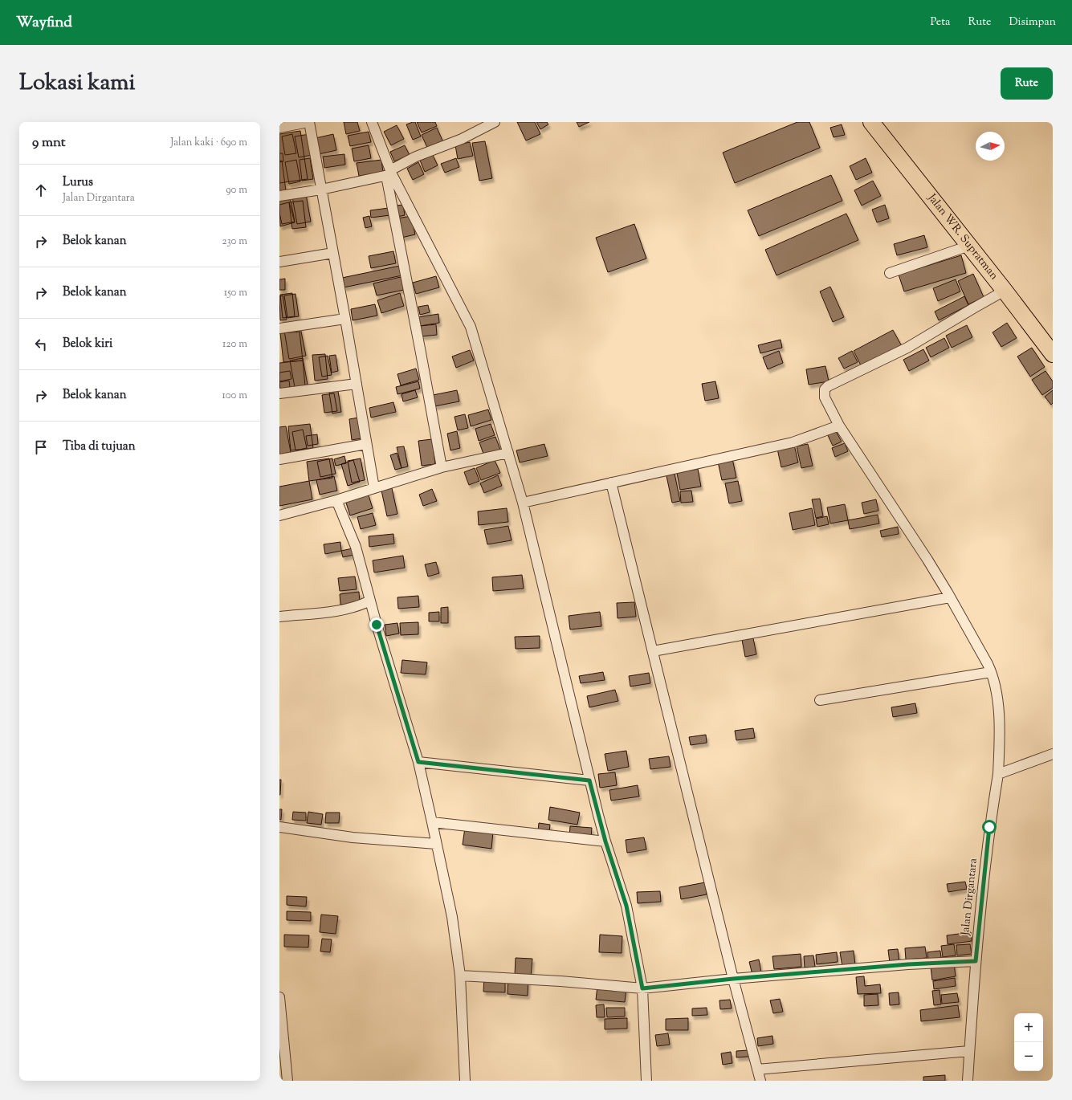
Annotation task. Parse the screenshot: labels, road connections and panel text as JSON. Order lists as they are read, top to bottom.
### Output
{
  "streets": {
    "highway": ["Jalan WR. Supratman"],
    "street": ["Jalan Dirgantara"]
  },
  "crossings": [
    ["Jalan WR. Supratman", "Jalan Dirgantara"]
  ],
  "north": "right",
  "page": {
    "header": "Wayfind",
    "nav": ["Peta", "Rute", "Disimpan"],
    "title": "Lokasi kami",
    "buttons": "Rute",
    "heading": ["9 mnt", "Jalan kaki · 690 m"],
    "list": [
      ["Lurus", "Jalan Dirgantara", "90 m"],
      ["Belok kanan", "230 m"],
      ["Belok kanan", "150 m"],
      ["Belok kiri", "120 m"],
      ["Belok kanan", "100 m"],
      "Tiba di tujuan"
    ],
    "map_buttons": ["+", "−"]
  }
}
